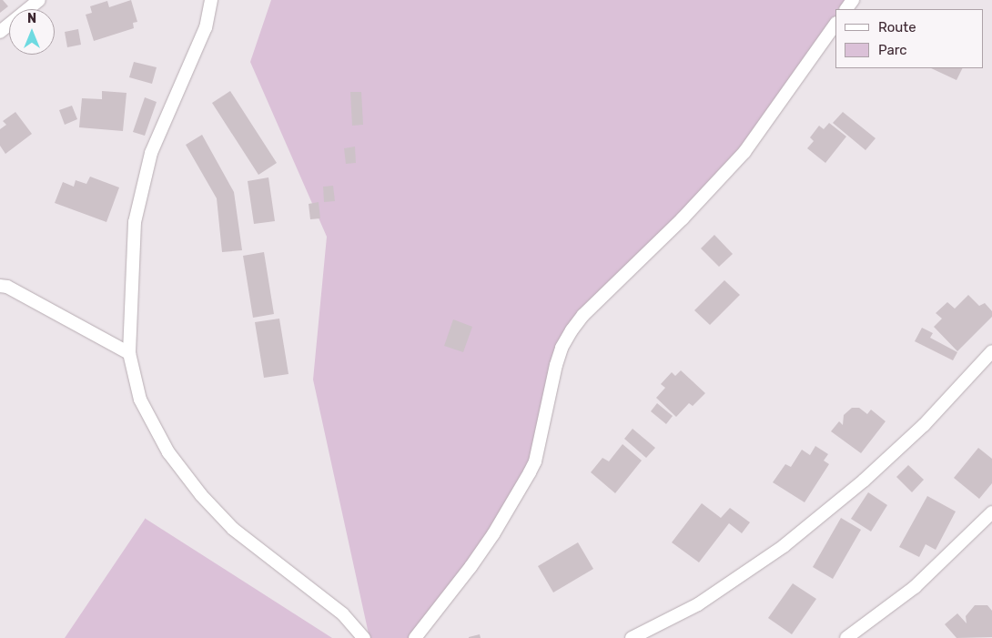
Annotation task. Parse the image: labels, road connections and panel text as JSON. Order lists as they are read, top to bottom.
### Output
{
  "legend": ["Route", "Parc"],
  "north": "top"
}
